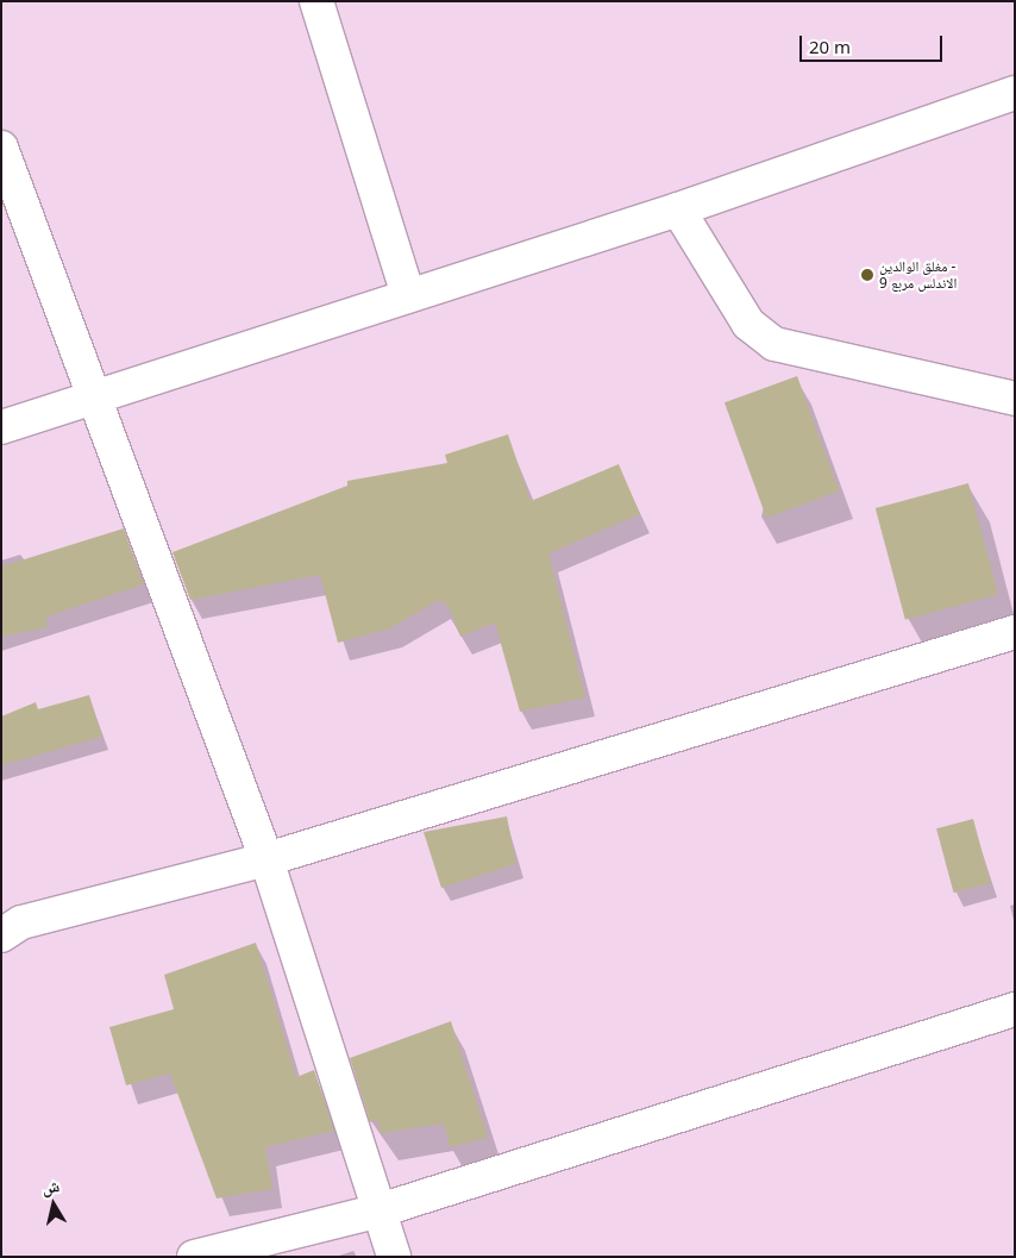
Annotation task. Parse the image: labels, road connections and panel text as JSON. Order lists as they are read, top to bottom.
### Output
{
  "places": ["مغلق الوالدين - الاندلس مربع 9"],
  "scale_bar": "20 m",
  "north": "top"
}
